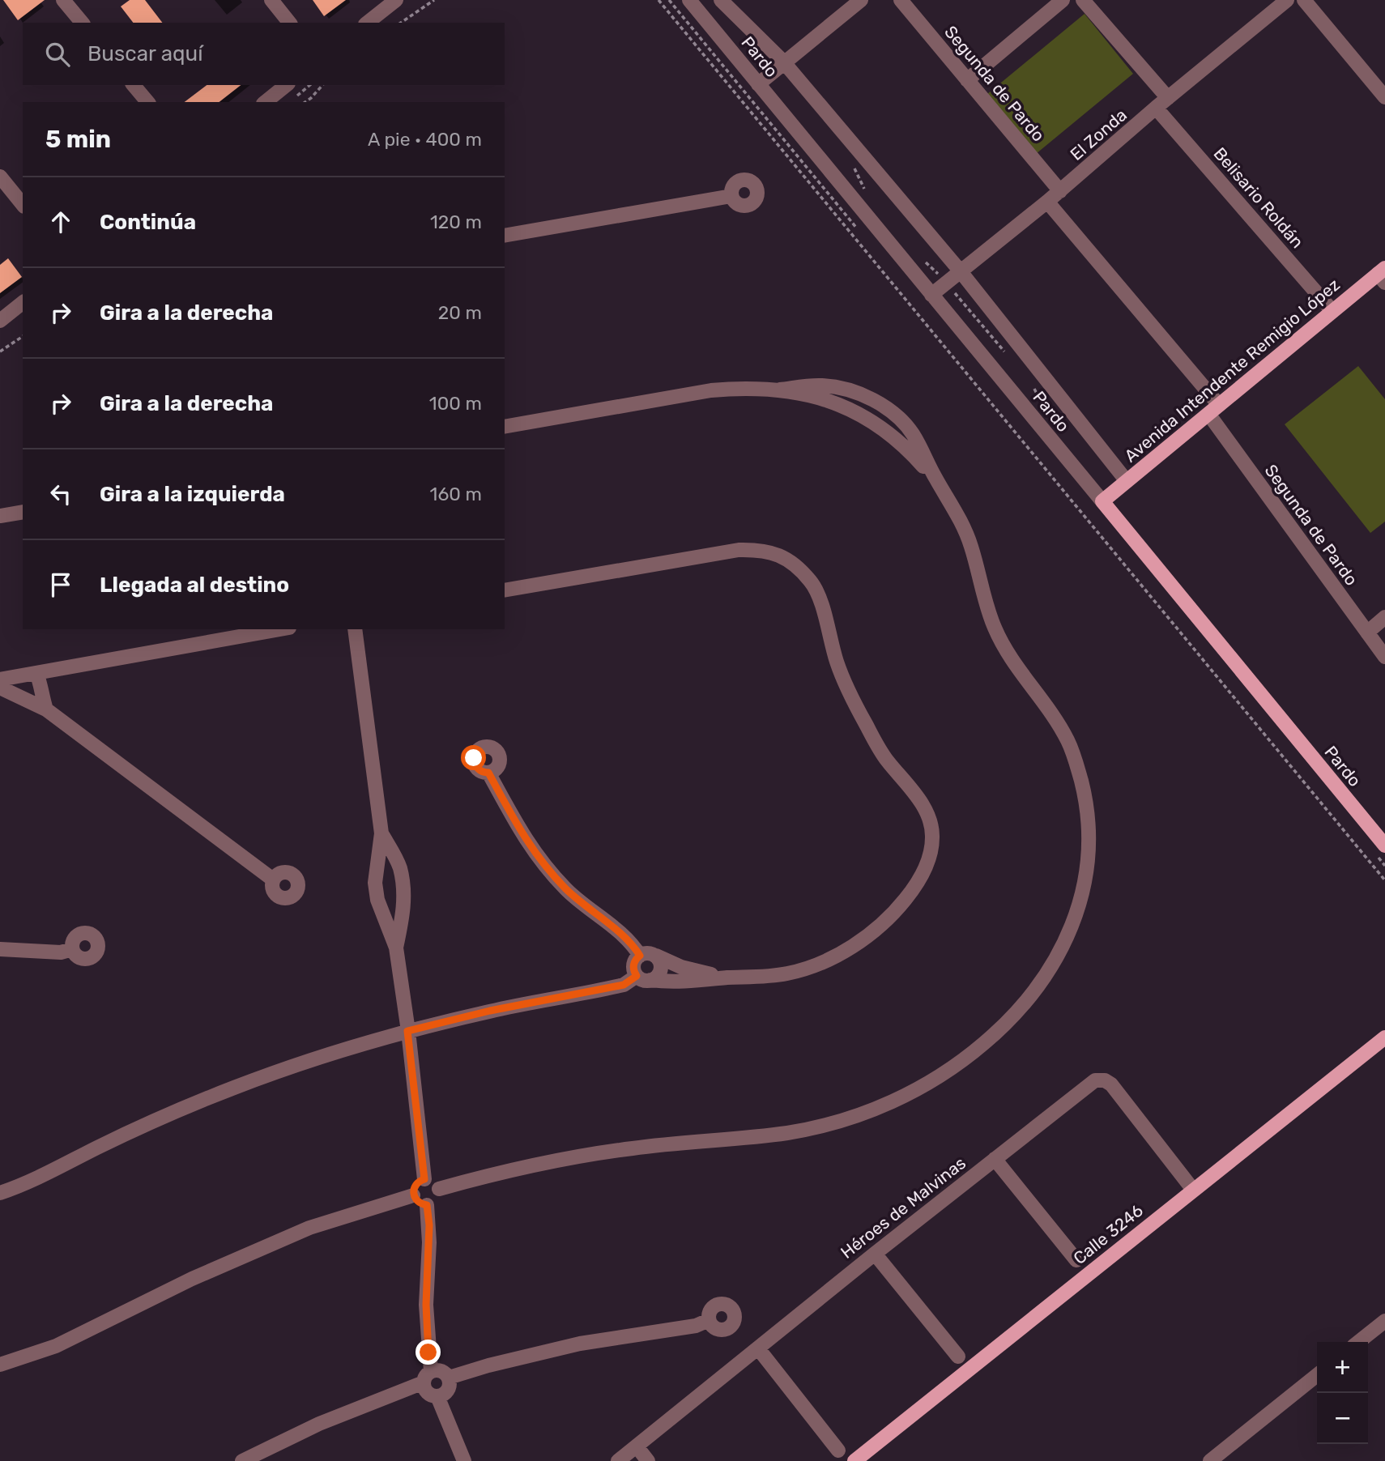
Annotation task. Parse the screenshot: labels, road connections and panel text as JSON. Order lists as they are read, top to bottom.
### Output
{
  "streets": {
    "main road": ["Pardo", "Avenida Intendente Remigio López", "Calle 3246"],
    "street": [
      "Segunda de Pardo",
      "El Zonda",
      "Belisario Roldán",
      "Héroes de Malvinas"
    ]
  },
  "crossings": [
    ["Pardo", "El Zonda"],
    ["Pardo", "Avenida Intendente Remigio López"],
    ["Segunda de Pardo", "El Zonda"],
    ["Segunda de Pardo", "Avenida Intendente Remigio López"],
    ["El Zonda", "Belisario Roldán"],
    ["Belisario Roldán", "Avenida Intendente Remigio López"],
    ["Héroes de Malvinas", "Calle 3246"]
  ],
  "page": {
    "search": "Buscar aquí",
    "heading": ["5 min", "A pie · 400 m"],
    "list": [
      ["Continúa", "120 m"],
      ["Gira a la derecha", "20 m"],
      ["Gira a la derecha", "100 m"],
      ["Gira a la izquierda", "160 m"],
      "Llegada al destino"
    ],
    "map_buttons": ["+", "−"]
  }
}
